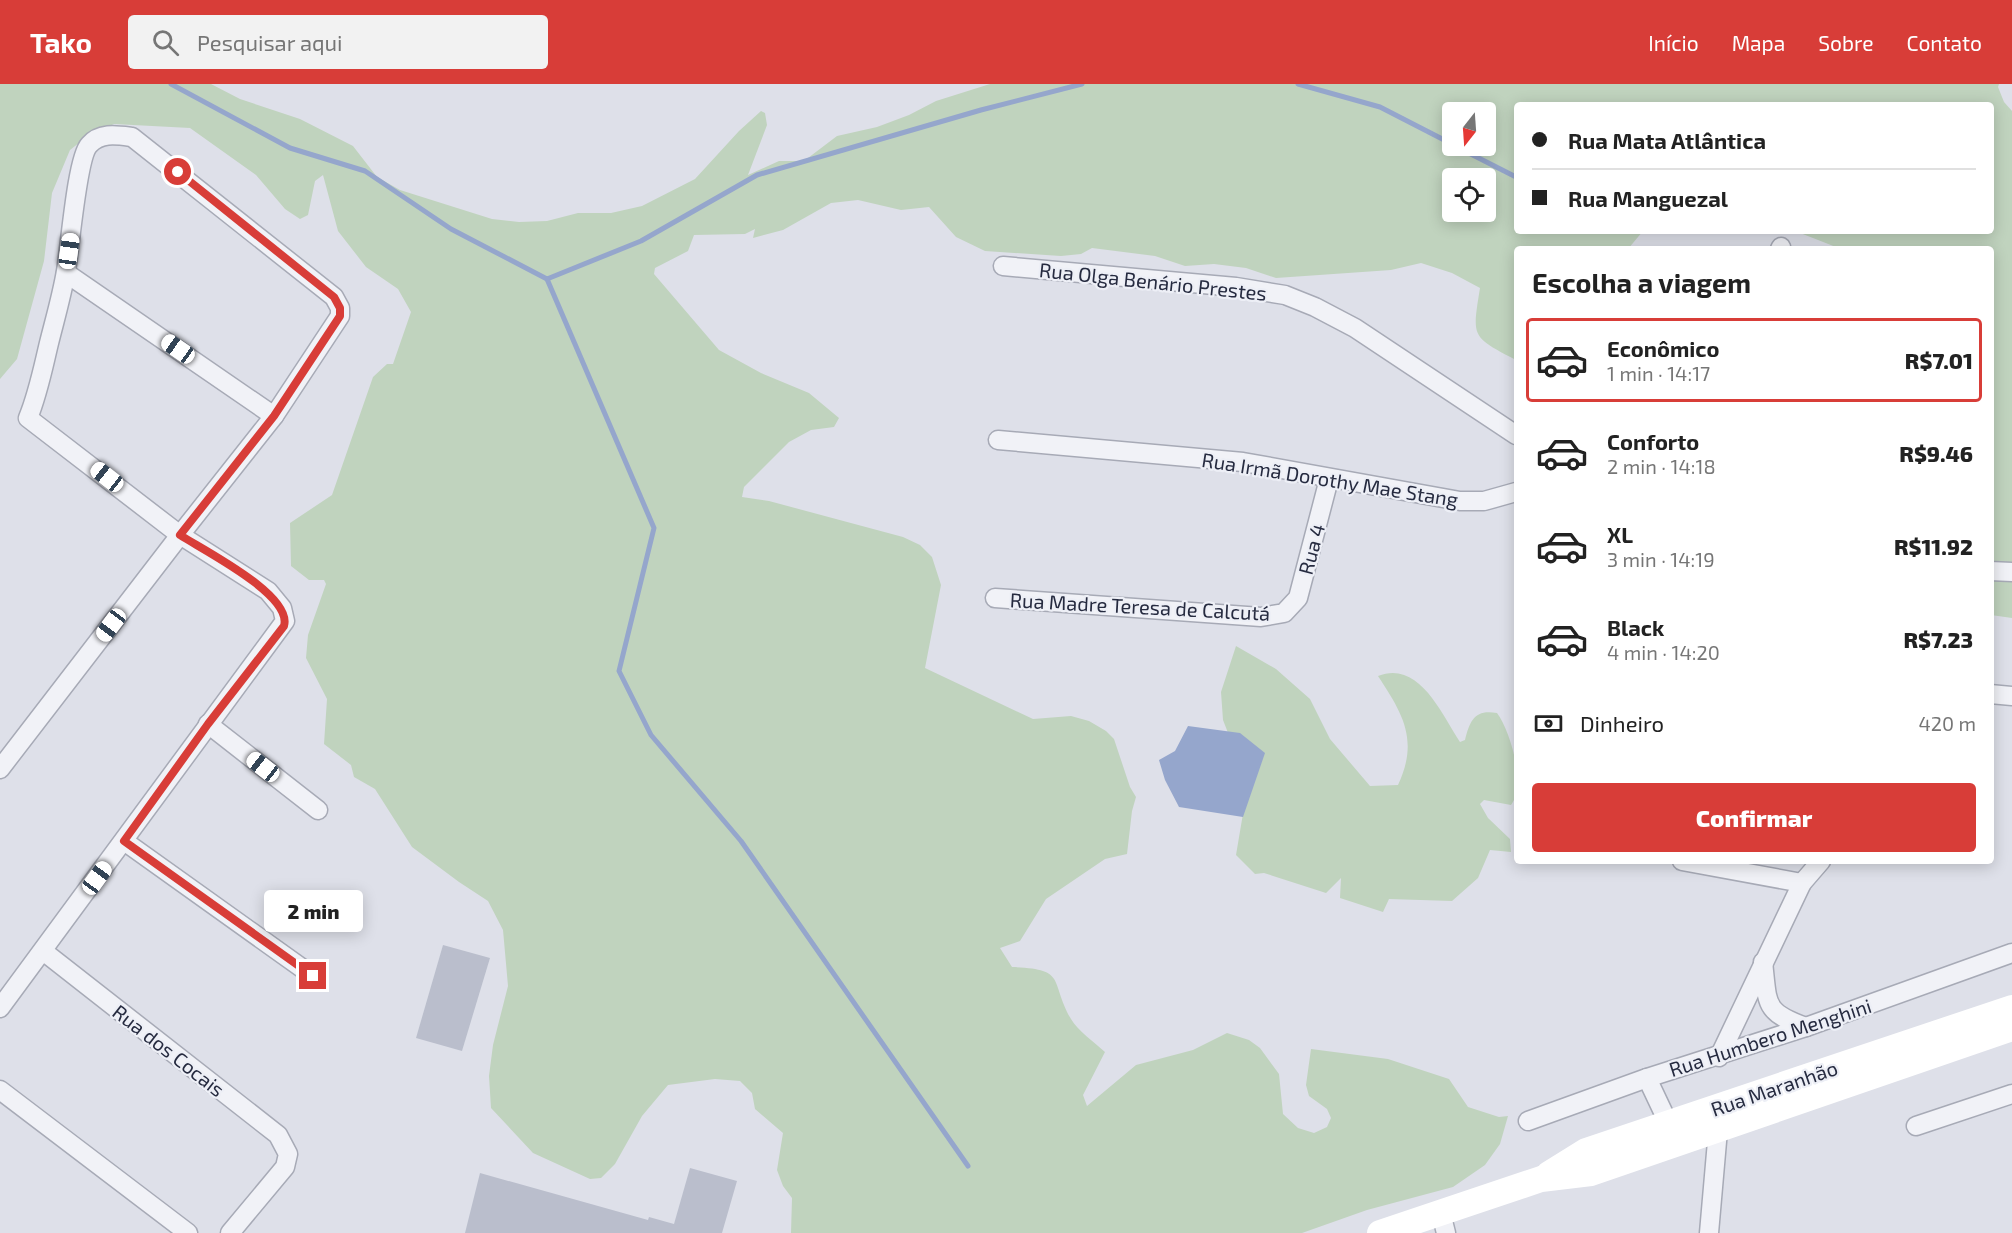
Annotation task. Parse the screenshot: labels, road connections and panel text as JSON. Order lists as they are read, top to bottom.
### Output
{
  "streets": {
    "street": [
      "Rua Olga Benário Prestes",
      "Rua Irmã Dorothy Mae Stang",
      "Rua 4",
      "Rua Madre Teresa de Calcutá",
      "Rua Humbero Menghini",
      "Rua dos Cocais",
      "Rua Maranhão"
    ]
  },
  "crossings": [
    ["Rua Irmã Dorothy Mae Stang", "Rua 4"],
    ["Rua 4", "Rua Madre Teresa de Calcutá"]
  ],
  "north": "bottom",
  "page": {
    "header": "Tako",
    "search": "Pesquisar aqui",
    "nav": [
      "Início",
      "Mapa",
      "Sobre",
      "Contato"
    ],
    "banner": ["Rua Mata Atlântica", "Rua Manguezal"],
    "heading": "Escolha a viagem",
    "list": [
      {
        "name": "Econômico",
        "note": "1 min · 14:17",
        "value": "R$7.01"
      },
      {
        "name": "Conforto",
        "note": "2 min · 14:18",
        "value": "R$9.46"
      },
      {
        "name": "XL",
        "note": "3 min · 14:19",
        "value": "R$11.92"
      },
      {
        "name": "Black",
        "note": "4 min · 14:20",
        "value": "R$7.23"
      }
    ],
    "pay": ["Dinheiro", "420 m"],
    "buttons": "Confirmar",
    "bubble": "2 min"
  }
}
